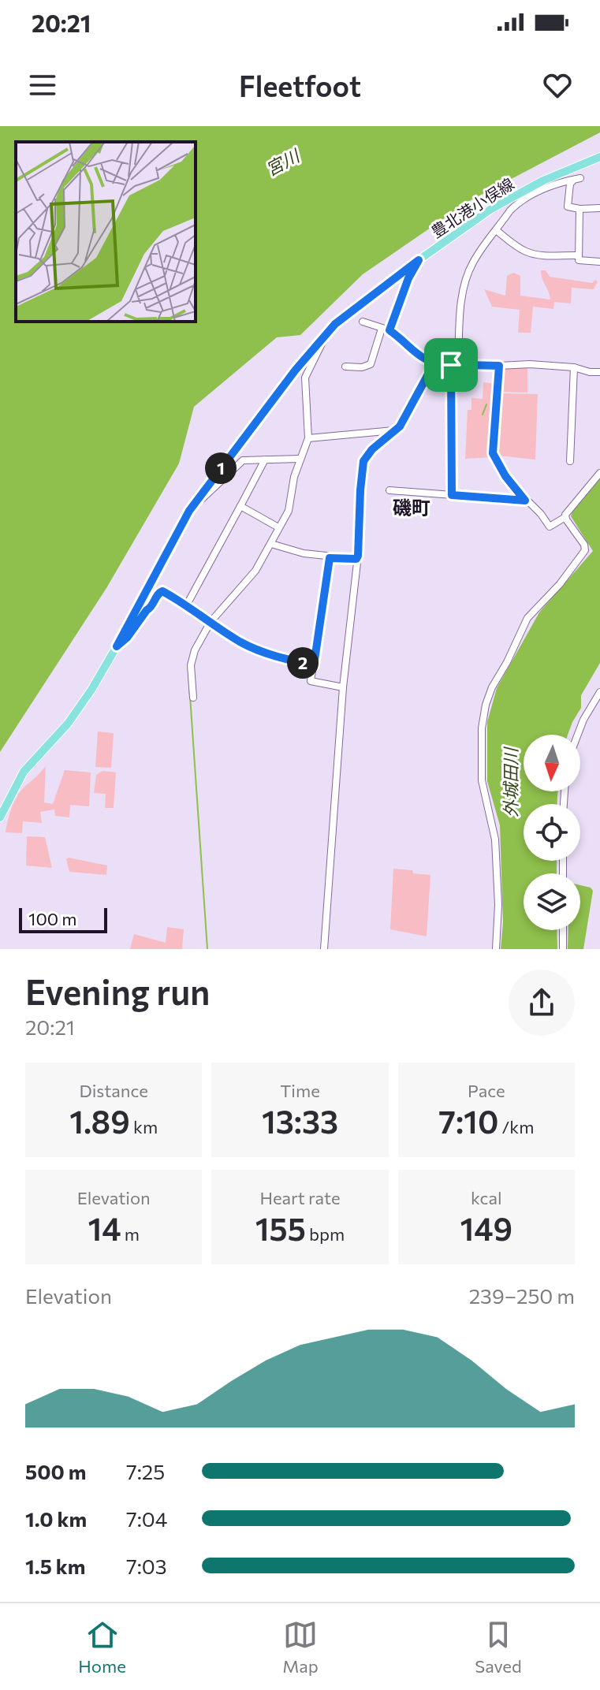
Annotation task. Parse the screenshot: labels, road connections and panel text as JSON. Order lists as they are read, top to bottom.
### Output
{
  "streets": {
    "main road": ["豊北港小俣線"]
  },
  "districts": ["磯町"],
  "water": ["宮川", "外城田川"],
  "scale_bar": "100 m",
  "north": "bottom",
  "page": {
    "status": "20:21",
    "header": "Fleetfoot",
    "pins": ["1", "2"],
    "scale": "100 m",
    "heading": ["Evening run", "20:21"],
    "stats": [
      ["Distance", "1.89 km"],
      ["Time", "13:33"],
      ["Pace", "7:10 /km"],
      ["Elevation", "14 m"],
      ["Heart rate", "155 bpm"],
      ["kcal", "149"]
    ],
    "chart": ["Elevation", "239–250 m"],
    "list": [
      {
        "name": "500 m",
        "note": "7:25"
      },
      {
        "name": "1.0 km",
        "note": "7:04"
      },
      {
        "name": "1.5 km",
        "note": "7:03"
      }
    ],
    "tabs": ["Home", "Map", "Saved"]
  }
}
